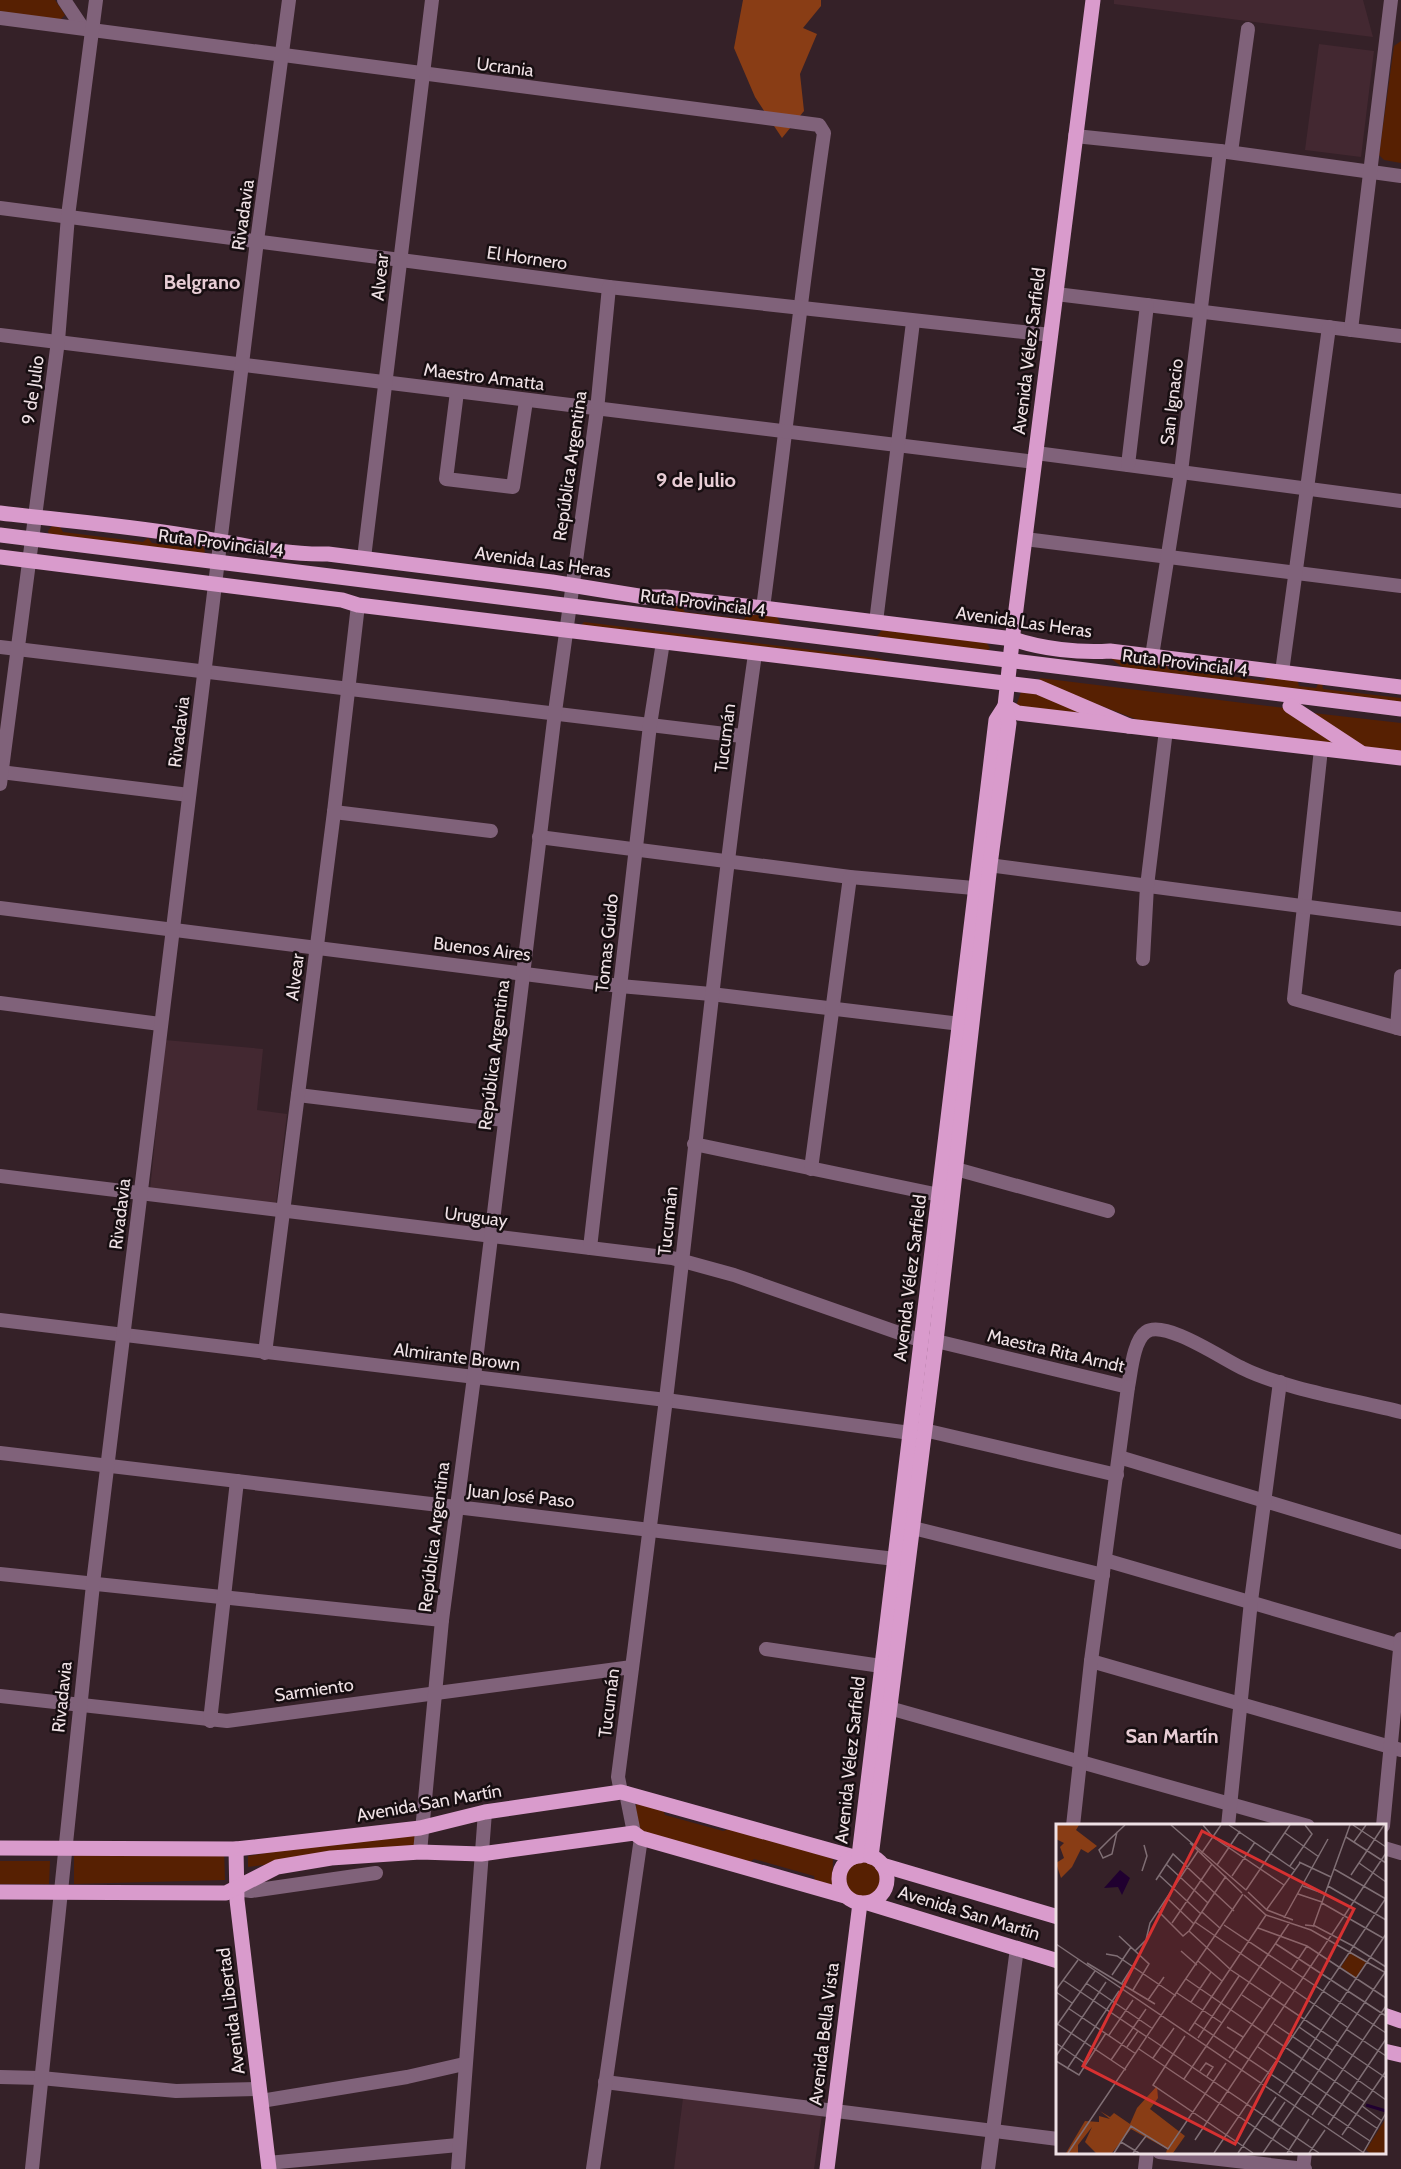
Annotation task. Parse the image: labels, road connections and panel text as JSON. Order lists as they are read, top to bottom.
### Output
{
  "streets": {
    "main road": [
      "Avenida Vélez Sarfield",
      "Ruta Provincial 4",
      "Avenida Las Heras",
      "Avenida San Martín",
      "Avenida Libertad",
      "Avenida Bella Vista"
    ],
    "street": [
      "Ucrania",
      "Rivadavia",
      "El Hornero",
      "Alvear",
      "Maestro Amatta",
      "9 de Julio",
      "San Ignacio",
      "República Argentina",
      "Tucumán",
      "Tomas Guido",
      "Buenos Aires",
      "Uruguay",
      "Maestra Rita Arndt",
      "Almirante Brown",
      "Juan José Paso",
      "Sarmiento"
    ]
  },
  "crossings": [
    ["Ucrania", "Rivadavia"],
    ["Ucrania", "El Hornero"],
    ["Ucrania", "Alvear"],
    ["Ucrania", "9 de Julio"],
    ["Rivadavia", "El Hornero"],
    ["Rivadavia", "Maestro Amatta"],
    ["Rivadavia", "Ruta Provincial 4"],
    ["Rivadavia", "Avenida Las Heras"],
    ["Rivadavia", "Buenos Aires"],
    ["Rivadavia", "Uruguay"],
    ["Rivadavia", "Almirante Brown"],
    ["Rivadavia", "Juan José Paso"],
    ["Rivadavia", "Sarmiento"],
    ["Rivadavia", "Avenida San Martín"],
    ["El Hornero", "Alvear"],
    ["El Hornero", "Avenida Vélez Sarfield"],
    ["El Hornero", "9 de Julio"],
    ["El Hornero", "República Argentina"],
    ["Alvear", "Maestro Amatta"],
    ["Alvear", "Avenida Las Heras"],
    ["Alvear", "Buenos Aires"],
    ["Alvear", "Uruguay"],
    ["Alvear", "Almirante Brown"],
    ["Avenida Vélez Sarfield", "Maestro Amatta"],
    ["Avenida Vélez Sarfield", "Ruta Provincial 4"],
    ["Avenida Vélez Sarfield", "Avenida Las Heras"],
    ["Avenida Vélez Sarfield", "Buenos Aires"],
    ["Avenida Vélez Sarfield", "Uruguay"],
    ["Avenida Vélez Sarfield", "Maestra Rita Arndt"],
    ["Avenida Vélez Sarfield", "Almirante Brown"],
    ["Avenida Vélez Sarfield", "Juan José Paso"],
    ["Avenida Vélez Sarfield", "Avenida San Martín"],
    ["Avenida Vélez Sarfield", "Avenida Bella Vista"],
    ["Maestro Amatta", "9 de Julio"],
    ["Maestro Amatta", "República Argentina"],
    ["9 de Julio", "Ruta Provincial 4"],
    ["9 de Julio", "Avenida Las Heras"],
    ["San Ignacio", "Avenida Las Heras"],
    ["República Argentina", "Ruta Provincial 4"],
    ["República Argentina", "Avenida Las Heras"],
    ["República Argentina", "Buenos Aires"],
    ["República Argentina", "Uruguay"],
    ["República Argentina", "Almirante Brown"],
    ["República Argentina", "Juan José Paso"],
    ["República Argentina", "Sarmiento"],
    ["República Argentina", "Avenida San Martín"],
    ["Tucumán", "Buenos Aires"],
    ["Tucumán", "Uruguay"],
    ["Tucumán", "Almirante Brown"],
    ["Tucumán", "Juan José Paso"],
    ["Tucumán", "Sarmiento"],
    ["Tucumán", "Avenida San Martín"],
    ["Tomas Guido", "Buenos Aires"],
    ["Tomas Guido", "Uruguay"],
    ["Uruguay", "Maestra Rita Arndt"],
    ["Avenida San Martín", "Avenida Libertad"],
    ["Avenida San Martín", "Avenida Bella Vista"]
  ],
  "districts": ["Belgrano", "9 de Julio", "San Martín"]
}
